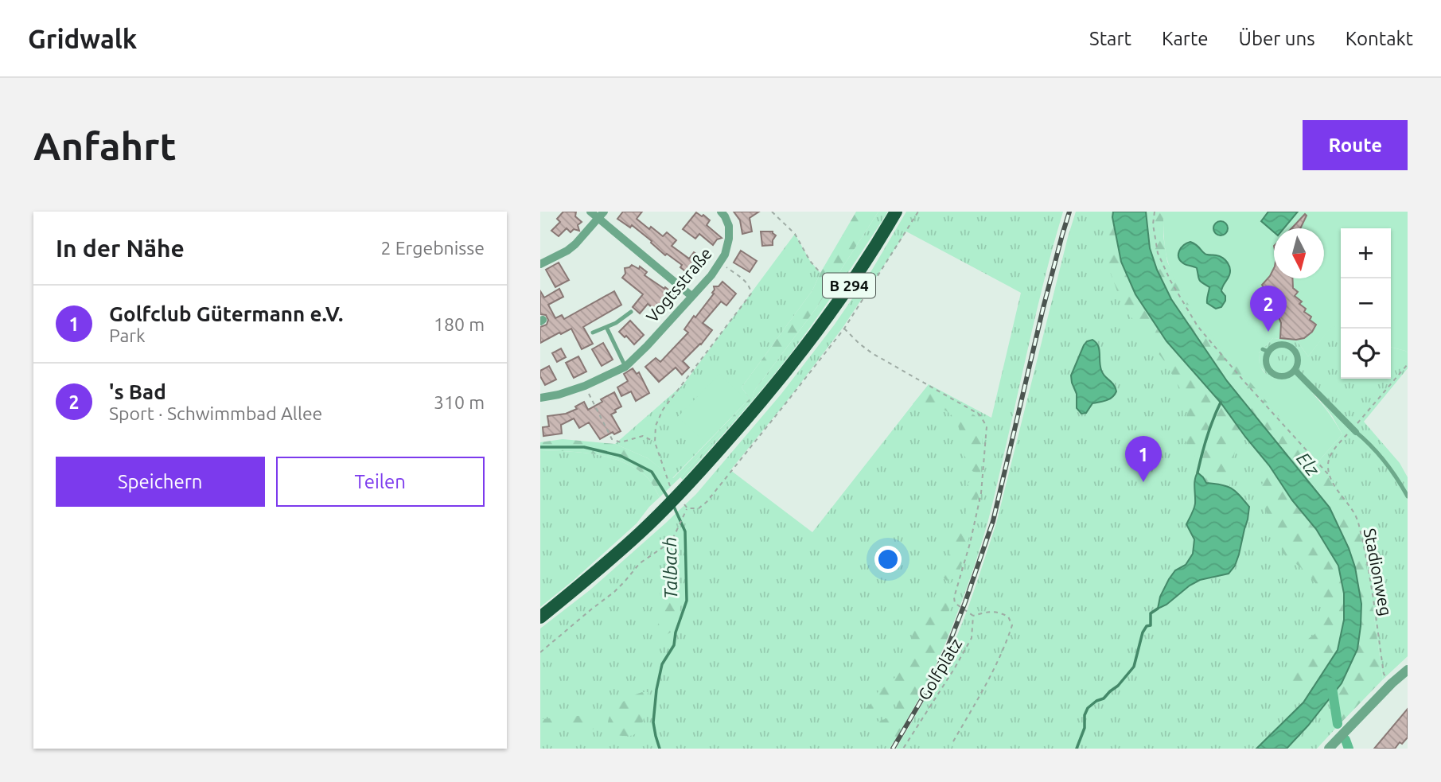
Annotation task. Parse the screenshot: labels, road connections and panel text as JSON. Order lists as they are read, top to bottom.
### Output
{
  "streets": {
    "highway": ["B 294"],
    "street": ["Vogtsstraße"],
    "path": ["Stadionweg", "Golfplatz"]
  },
  "water": ["Elz", "Talbach"],
  "north": "bottom",
  "page": {
    "header": "Gridwalk",
    "nav": [
      "Start",
      "Karte",
      "Über uns",
      "Kontakt"
    ],
    "buttons": [
      "Route",
      ["Speichern", "Teilen"]
    ],
    "title": "Anfahrt",
    "heading": ["In der Nähe", "2 Ergebnisse"],
    "map_buttons": ["+", "−"],
    "list": [
      {
        "mark": "1",
        "name": "Golfclub Gütermann e.V.",
        "note": "Park",
        "value": "180 m"
      },
      {
        "mark": "2",
        "name": "'s Bad",
        "note": "Sport · Schwimmbad Allee",
        "value": "310 m"
      }
    ],
    "pins": ["2", "1"]
  }
}
